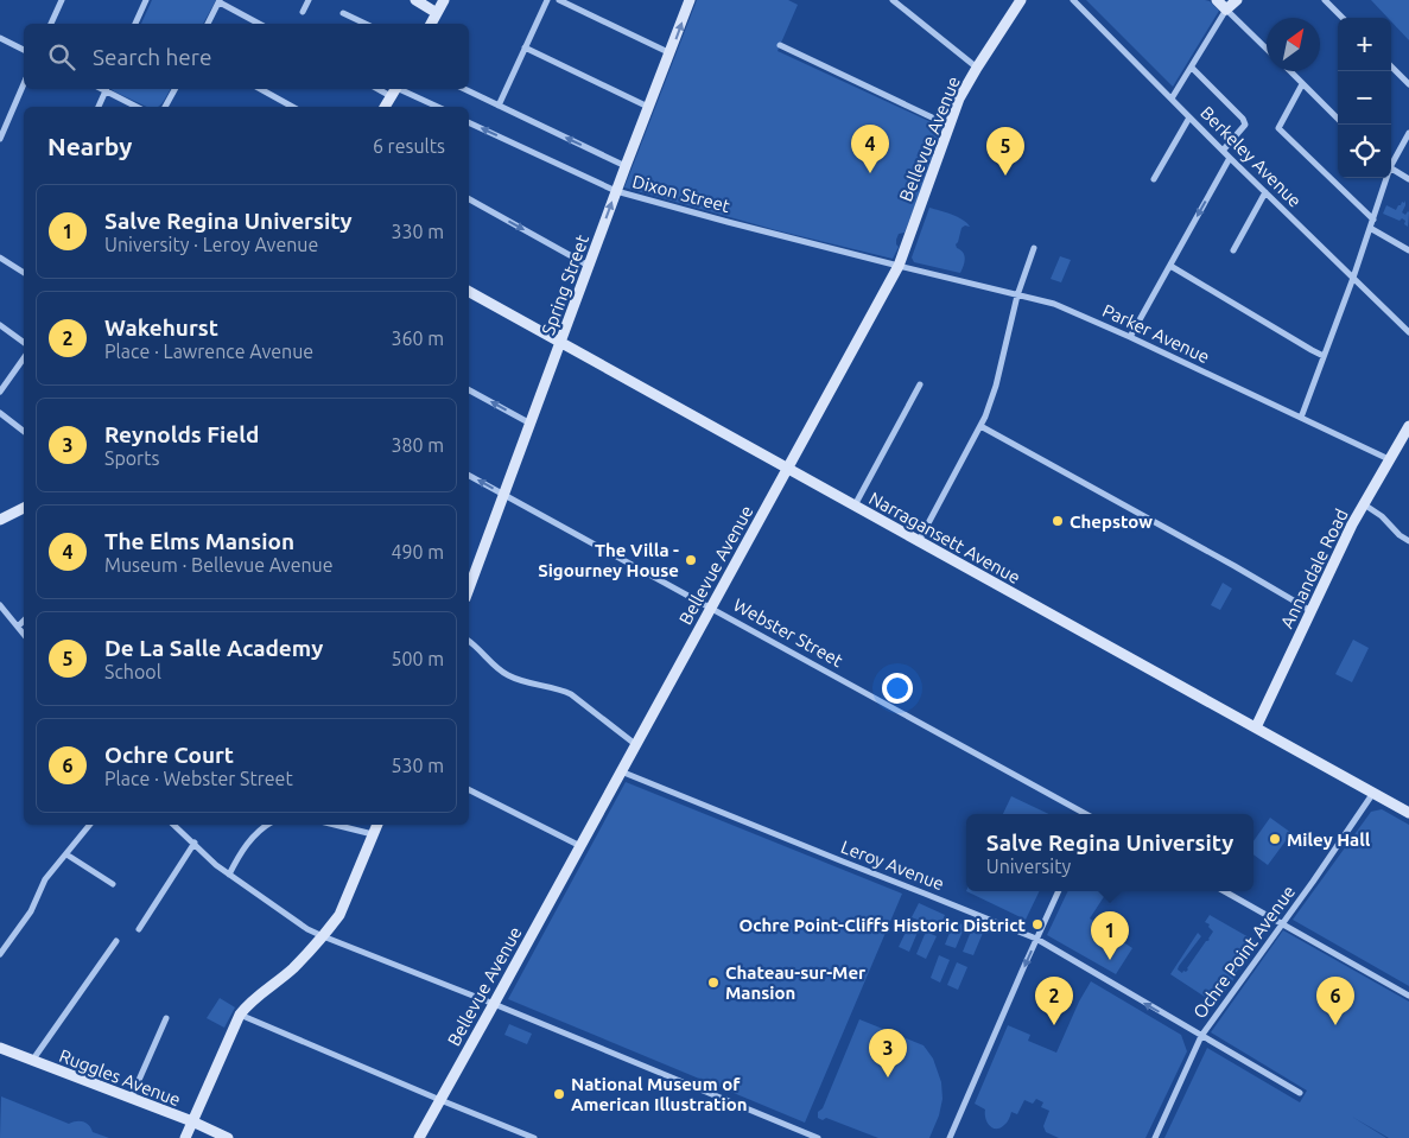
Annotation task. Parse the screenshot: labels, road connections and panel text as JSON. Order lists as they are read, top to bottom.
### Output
{
  "streets": {
    "main road": [
      "Bellevue Avenue",
      "Spring Street",
      "Narragansett Avenue",
      "Annandale Road",
      "Ruggles Avenue"
    ],
    "street": [
      "Berkeley Avenue",
      "Dixon Street",
      "Parker Avenue",
      "Webster Street",
      "Leroy Avenue",
      "Ochre Point Avenue"
    ]
  },
  "crossings": [
    ["Bellevue Avenue", "Dixon Street"],
    ["Bellevue Avenue", "Parker Avenue"],
    ["Bellevue Avenue", "Narragansett Avenue"],
    ["Bellevue Avenue", "Webster Street"],
    ["Bellevue Avenue", "Leroy Avenue"],
    ["Dixon Street", "Spring Street"],
    ["Dixon Street", "Parker Avenue"],
    ["Spring Street", "Narragansett Avenue"],
    ["Spring Street", "Webster Street"],
    ["Parker Avenue", "Annandale Road"],
    ["Narragansett Avenue", "Annandale Road"],
    ["Narragansett Avenue", "Ochre Point Avenue"],
    ["Leroy Avenue", "Ochre Point Avenue"]
  ],
  "places": [
    "Chepstow",
    "The Villa - Sigourney House",
    "Miley Hall",
    "Ochre Point-Cliffs Historic District",
    "Chateau-sur-Mer Mansion",
    "National Museum of American Illustration"
  ],
  "north": "top right",
  "page": {
    "map_buttons": ["+", "−"],
    "search": "Search here",
    "heading": ["Nearby", "6 results"],
    "pins": [
      "4",
      "5",
      "1",
      "2",
      "6",
      "3"
    ],
    "list": [
      {
        "mark": "1",
        "name": "Salve Regina University",
        "note": "University · Leroy Avenue",
        "value": "330 m"
      },
      {
        "mark": "2",
        "name": "Wakehurst",
        "note": "Place · Lawrence Avenue",
        "value": "360 m"
      },
      {
        "mark": "3",
        "name": "Reynolds Field",
        "note": "Sports",
        "value": "380 m"
      },
      {
        "mark": "4",
        "name": "The Elms Mansion",
        "note": "Museum · Bellevue Avenue",
        "value": "490 m"
      },
      {
        "mark": "5",
        "name": "De La Salle Academy",
        "note": "School",
        "value": "500 m"
      },
      {
        "mark": "6",
        "name": "Ochre Court",
        "note": "Place · Webster Street",
        "value": "530 m"
      }
    ],
    "popup": ["Salve Regina University", "University"]
  }
}
